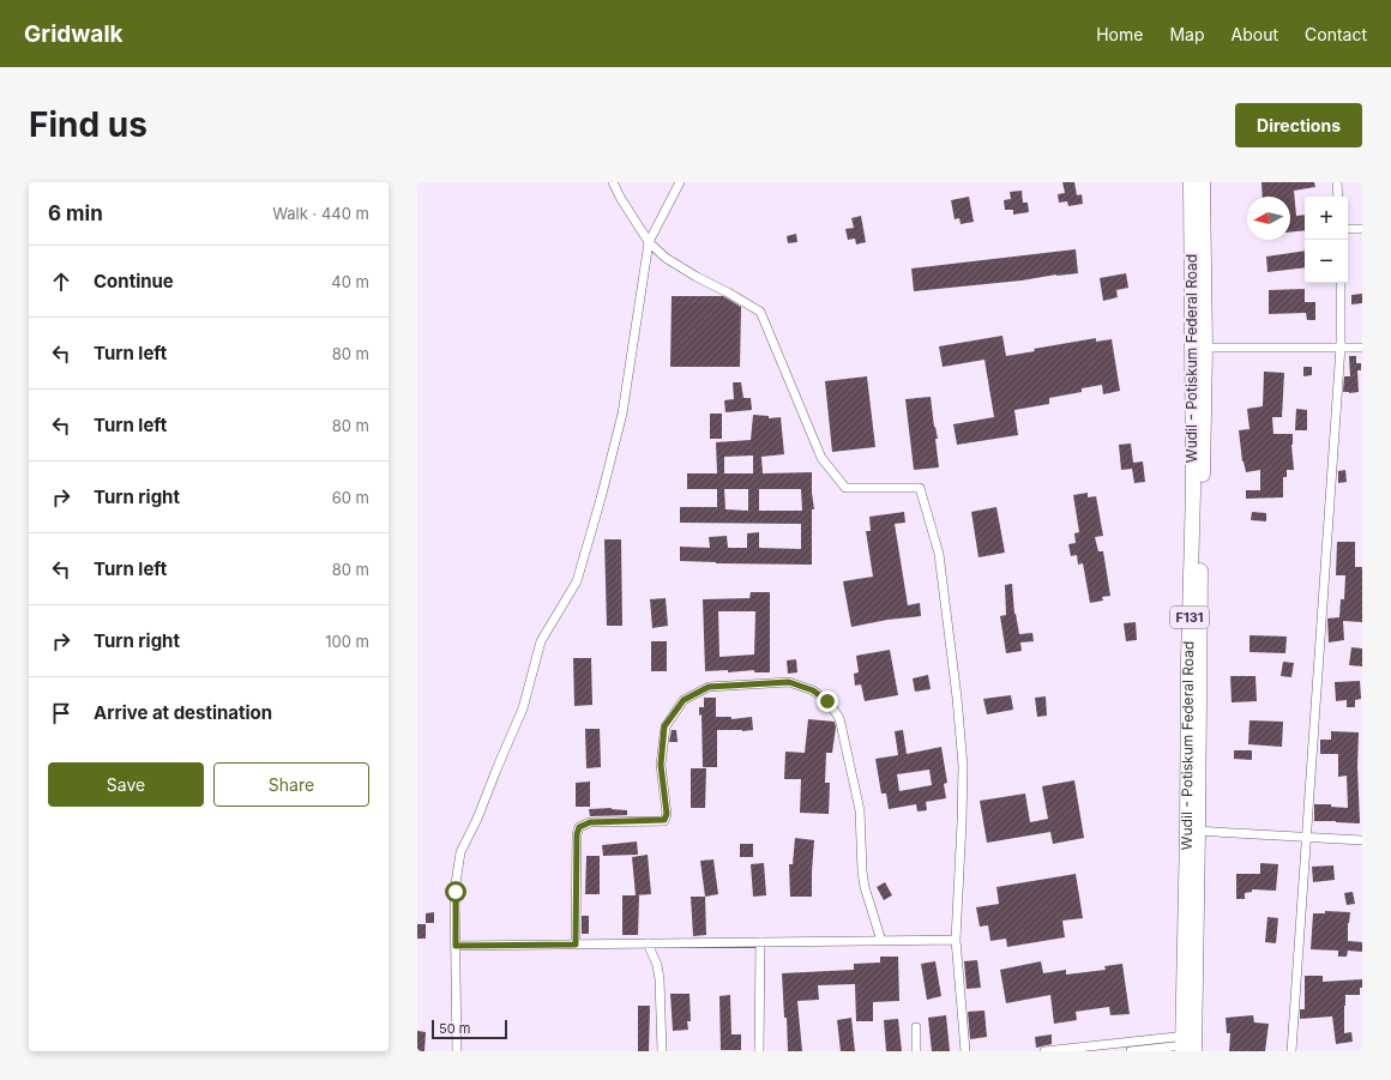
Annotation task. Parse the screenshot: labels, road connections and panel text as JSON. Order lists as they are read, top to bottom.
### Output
{
  "streets": {
    "main road": ["Wudil - Potiskum Federal Road", "F131"]
  },
  "scale_bar": "50 m",
  "north": "left",
  "page": {
    "header": "Gridwalk",
    "nav": [
      "Home",
      "Map",
      "About",
      "Contact"
    ],
    "buttons": [
      "Directions",
      ["Save", "Share"]
    ],
    "title": "Find us",
    "heading": ["6 min", "Walk · 440 m"],
    "map_buttons": ["+", "−"],
    "list": [
      ["Continue", "40 m"],
      ["Turn left", "80 m"],
      ["Turn left", "80 m"],
      ["Turn right", "60 m"],
      ["Turn left", "80 m"],
      ["Turn right", "100 m"],
      "Arrive at destination"
    ],
    "scale": "50 m"
  }
}
